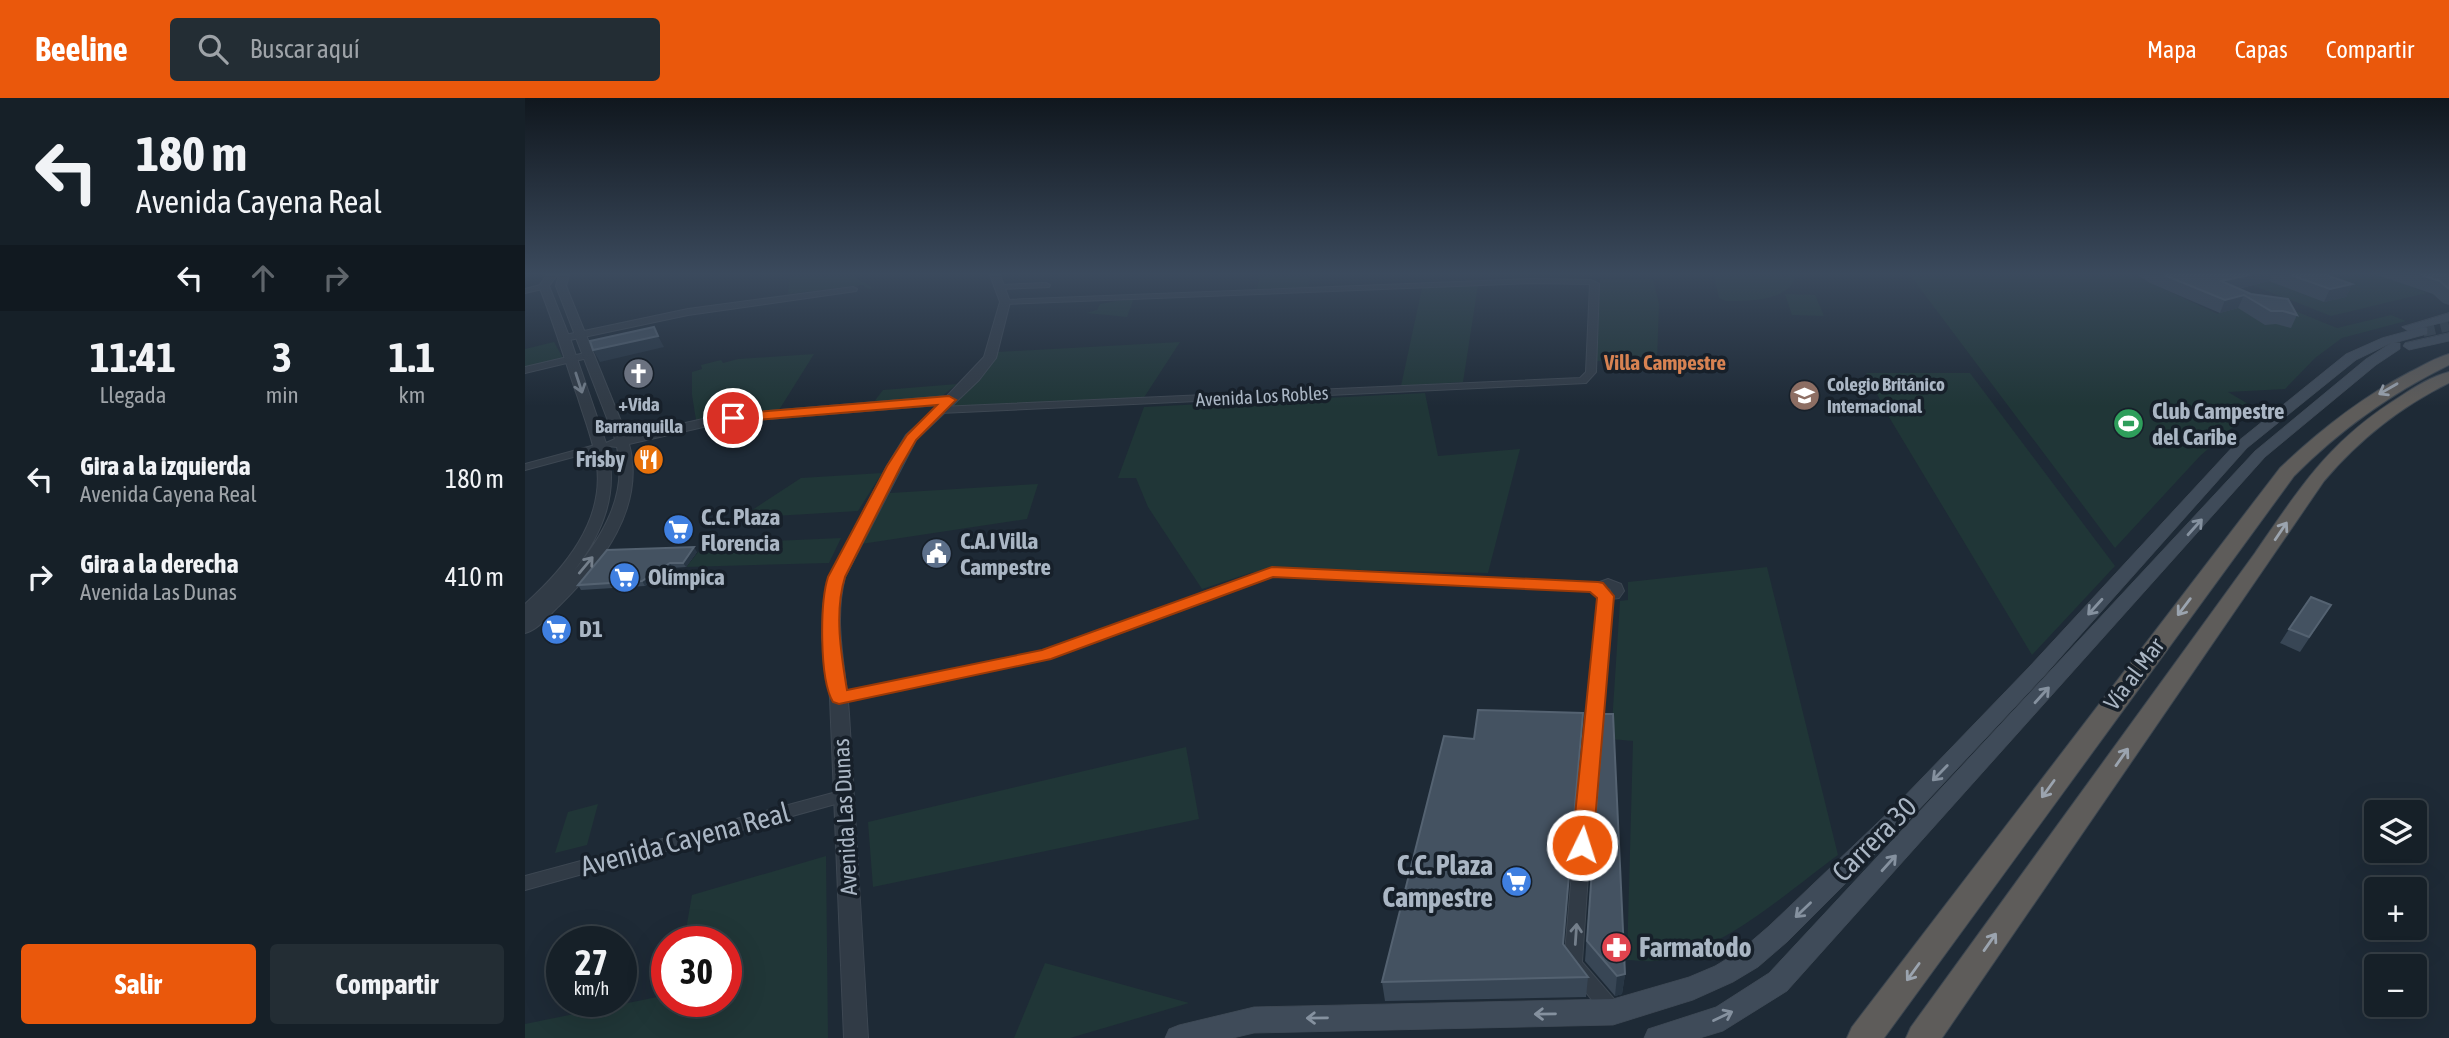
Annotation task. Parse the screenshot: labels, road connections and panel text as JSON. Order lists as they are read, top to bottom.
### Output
{
  "streets": {
    "highway": ["Vía al Mar"],
    "main road": ["Carrera 30"],
    "street": ["Avenida Los Robles", "Avenida Las Dunas", "Avenida Cayena Real"]
  },
  "crossings": [
    ["Avenida Los Robles", "Avenida Las Dunas"],
    ["Avenida Las Dunas", "Avenida Cayena Real"]
  ],
  "districts": ["Villa Campestre"],
  "places": {
    "church": ["+Vida Barranquilla"],
    "school or university": ["Colegio Británico Internacional"],
    "sports": ["Club Campestre del Caribe"],
    "restaurant": ["Frisby"],
    "supermarket": [
      "C.C. Plaza Florencia",
      "Olímpica",
      "D1",
      "C.C. Plaza Campestre"
    ],
    "public building": ["C.A.I Villa Campestre"],
    "pharmacy": ["Farmatodo"]
  },
  "page": {
    "header": "Beeline",
    "search": "Buscar aquí",
    "nav": ["Mapa", "Capas", "Compartir"],
    "turn": ["180 m", "Avenida Cayena Real"],
    "eta": [
      "11:41",
      "Llegada",
      "3",
      "min",
      "1.1",
      "km"
    ],
    "list": [
      {
        "name": "Gira a la izquierda",
        "note": "Avenida Cayena Real",
        "value": "180 m"
      },
      {
        "name": "Gira a la derecha",
        "note": "Avenida Las Dunas",
        "value": "410 m"
      }
    ],
    "map_buttons": ["+", "−"],
    "speed": "27 km/h",
    "limit": "30",
    "buttons": ["Salir", "Compartir"]
  }
}
